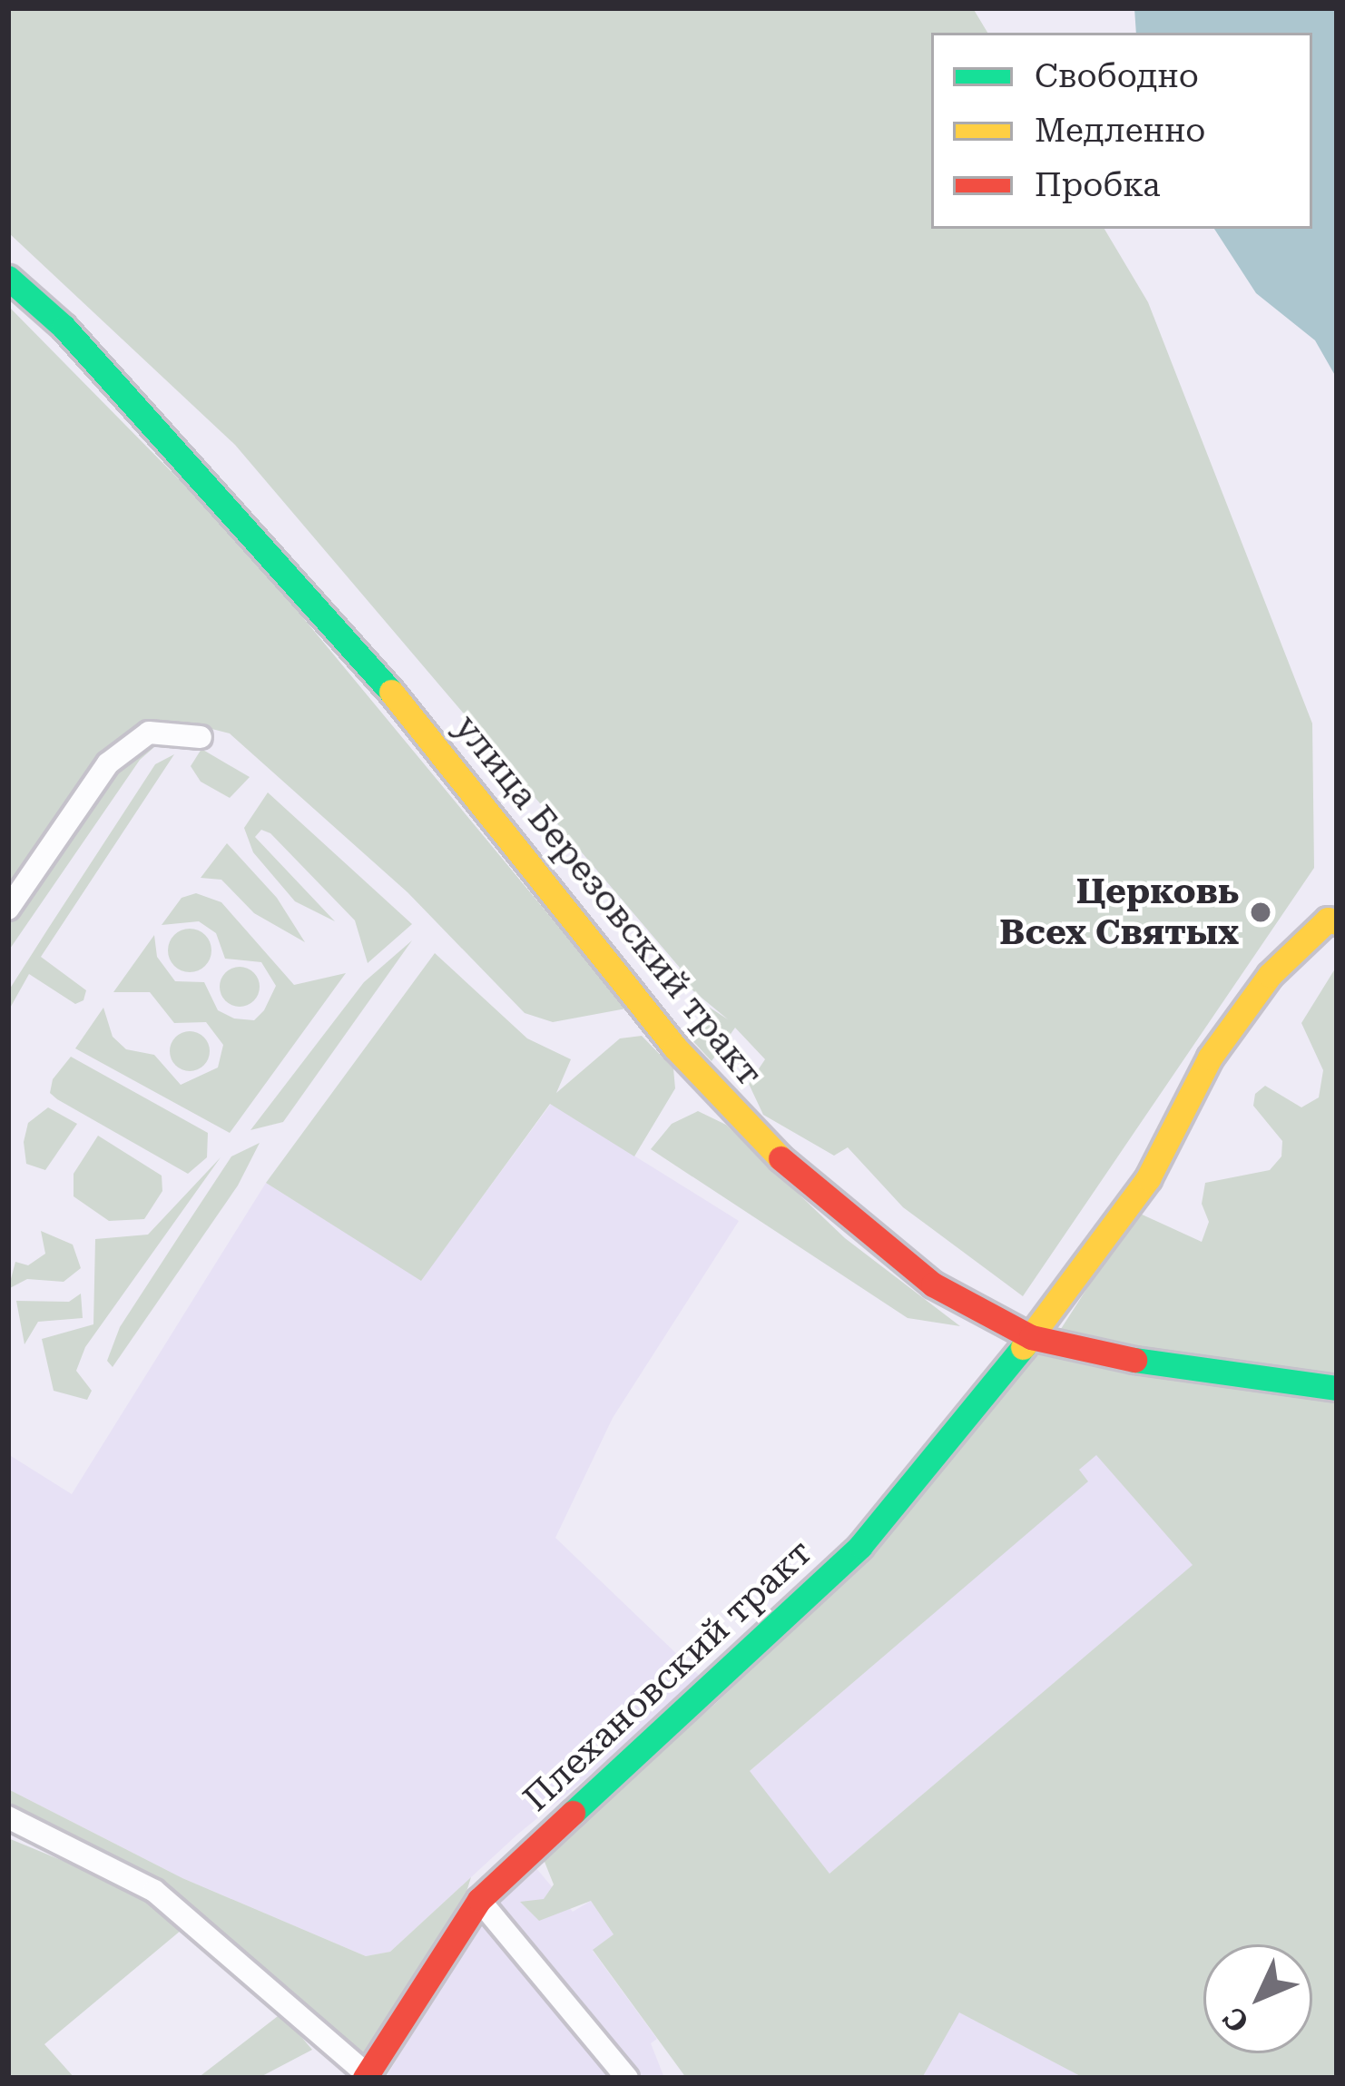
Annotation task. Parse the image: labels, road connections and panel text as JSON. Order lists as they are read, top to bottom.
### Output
{
  "streets": {
    "main road": ["улица Березовский тракт", "Плехановский тракт"]
  },
  "crossings": [
    ["улица Березовский тракт", "Плехановский тракт"]
  ],
  "places": ["Церковь Всех Святых"],
  "legend": ["Свободно", "Медленно", "Пробка"],
  "north": "bottom left"
}
